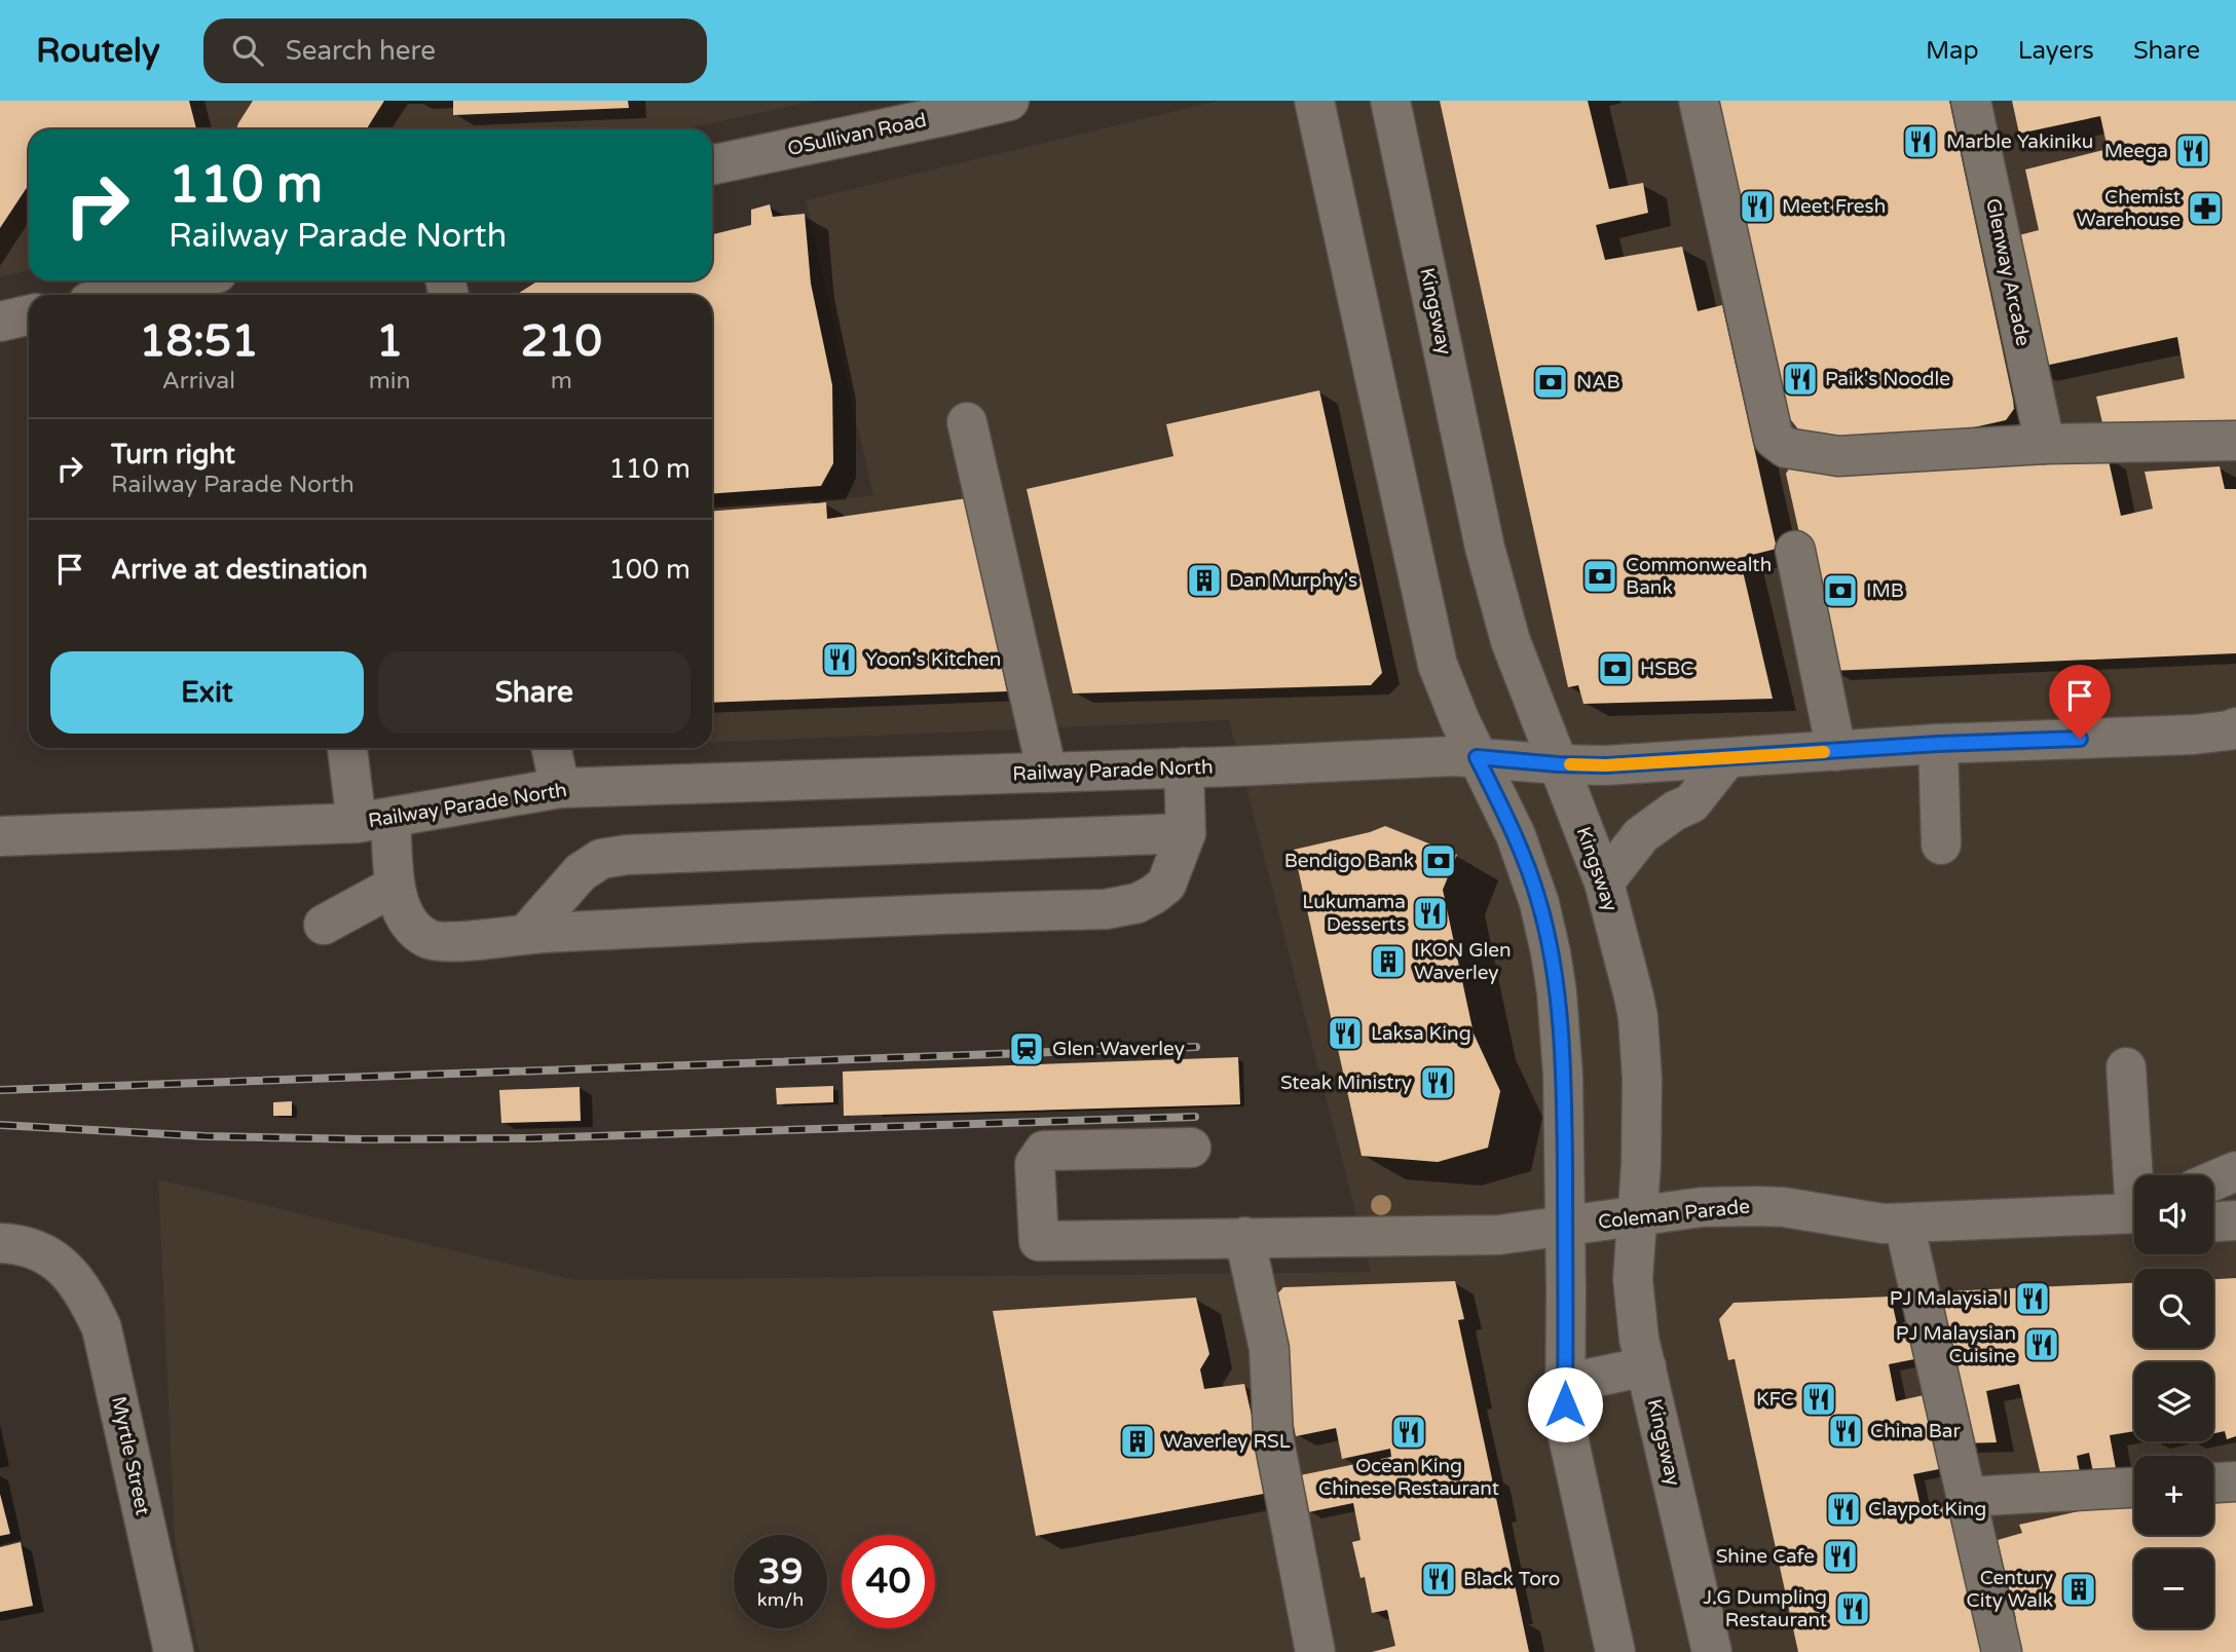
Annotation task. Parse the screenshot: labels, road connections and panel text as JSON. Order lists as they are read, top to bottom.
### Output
{
  "streets": {
    "street": [
      "OSullivan Road",
      "Glenway Arcade",
      "Kingsway",
      "Railway Parade North",
      "Coleman Parade",
      "Myrtle Street"
    ]
  },
  "crossings": [
    ["Kingsway", "Railway Parade North"],
    ["Kingsway", "Coleman Parade"]
  ],
  "places": {
    "restaurant": [
      "Marble Yakiniku",
      "Meega",
      "Meet Fresh",
      "Paik's Noodle",
      "Yoon's Kitchen",
      "Lukumama Desserts",
      "Laksa King",
      "Steak Ministry",
      "PJ Malaysia l",
      "PJ Malaysian Cuisine",
      "KFC",
      "China Bar",
      "Ocean King Chinese Restaurant",
      "Claypot King",
      "Shine Cafe",
      "Black Toro",
      "J.G Dumpling Restaurant"
    ],
    "pharmacy": ["Chemist Warehouse"],
    "bank": [
      "NAB",
      "Commonwealth Bank",
      "IMB",
      "HSBC",
      "Bendigo Bank"
    ],
    "building": [
      "Dan Murphy's",
      "IKON Glen Waverley",
      "Waverley RSL",
      "Century City Walk"
    ],
    "station": ["Glen Waverley"]
  },
  "page": {
    "header": "Routely",
    "search": "Search here",
    "nav": ["Map", "Layers", "Share"],
    "turn": ["110 m", "Railway Parade North"],
    "eta": [
      "18:51",
      "Arrival",
      "1",
      "min",
      "210",
      "m"
    ],
    "list": [
      {
        "name": "Turn right",
        "note": "Railway Parade North",
        "value": "110 m"
      },
      {
        "name": "Arrive at destination",
        "value": "100 m"
      }
    ],
    "buttons": ["Exit", "Share"],
    "map_buttons": ["+", "−"],
    "speed": "39 km/h",
    "limit": "40"
  }
}
